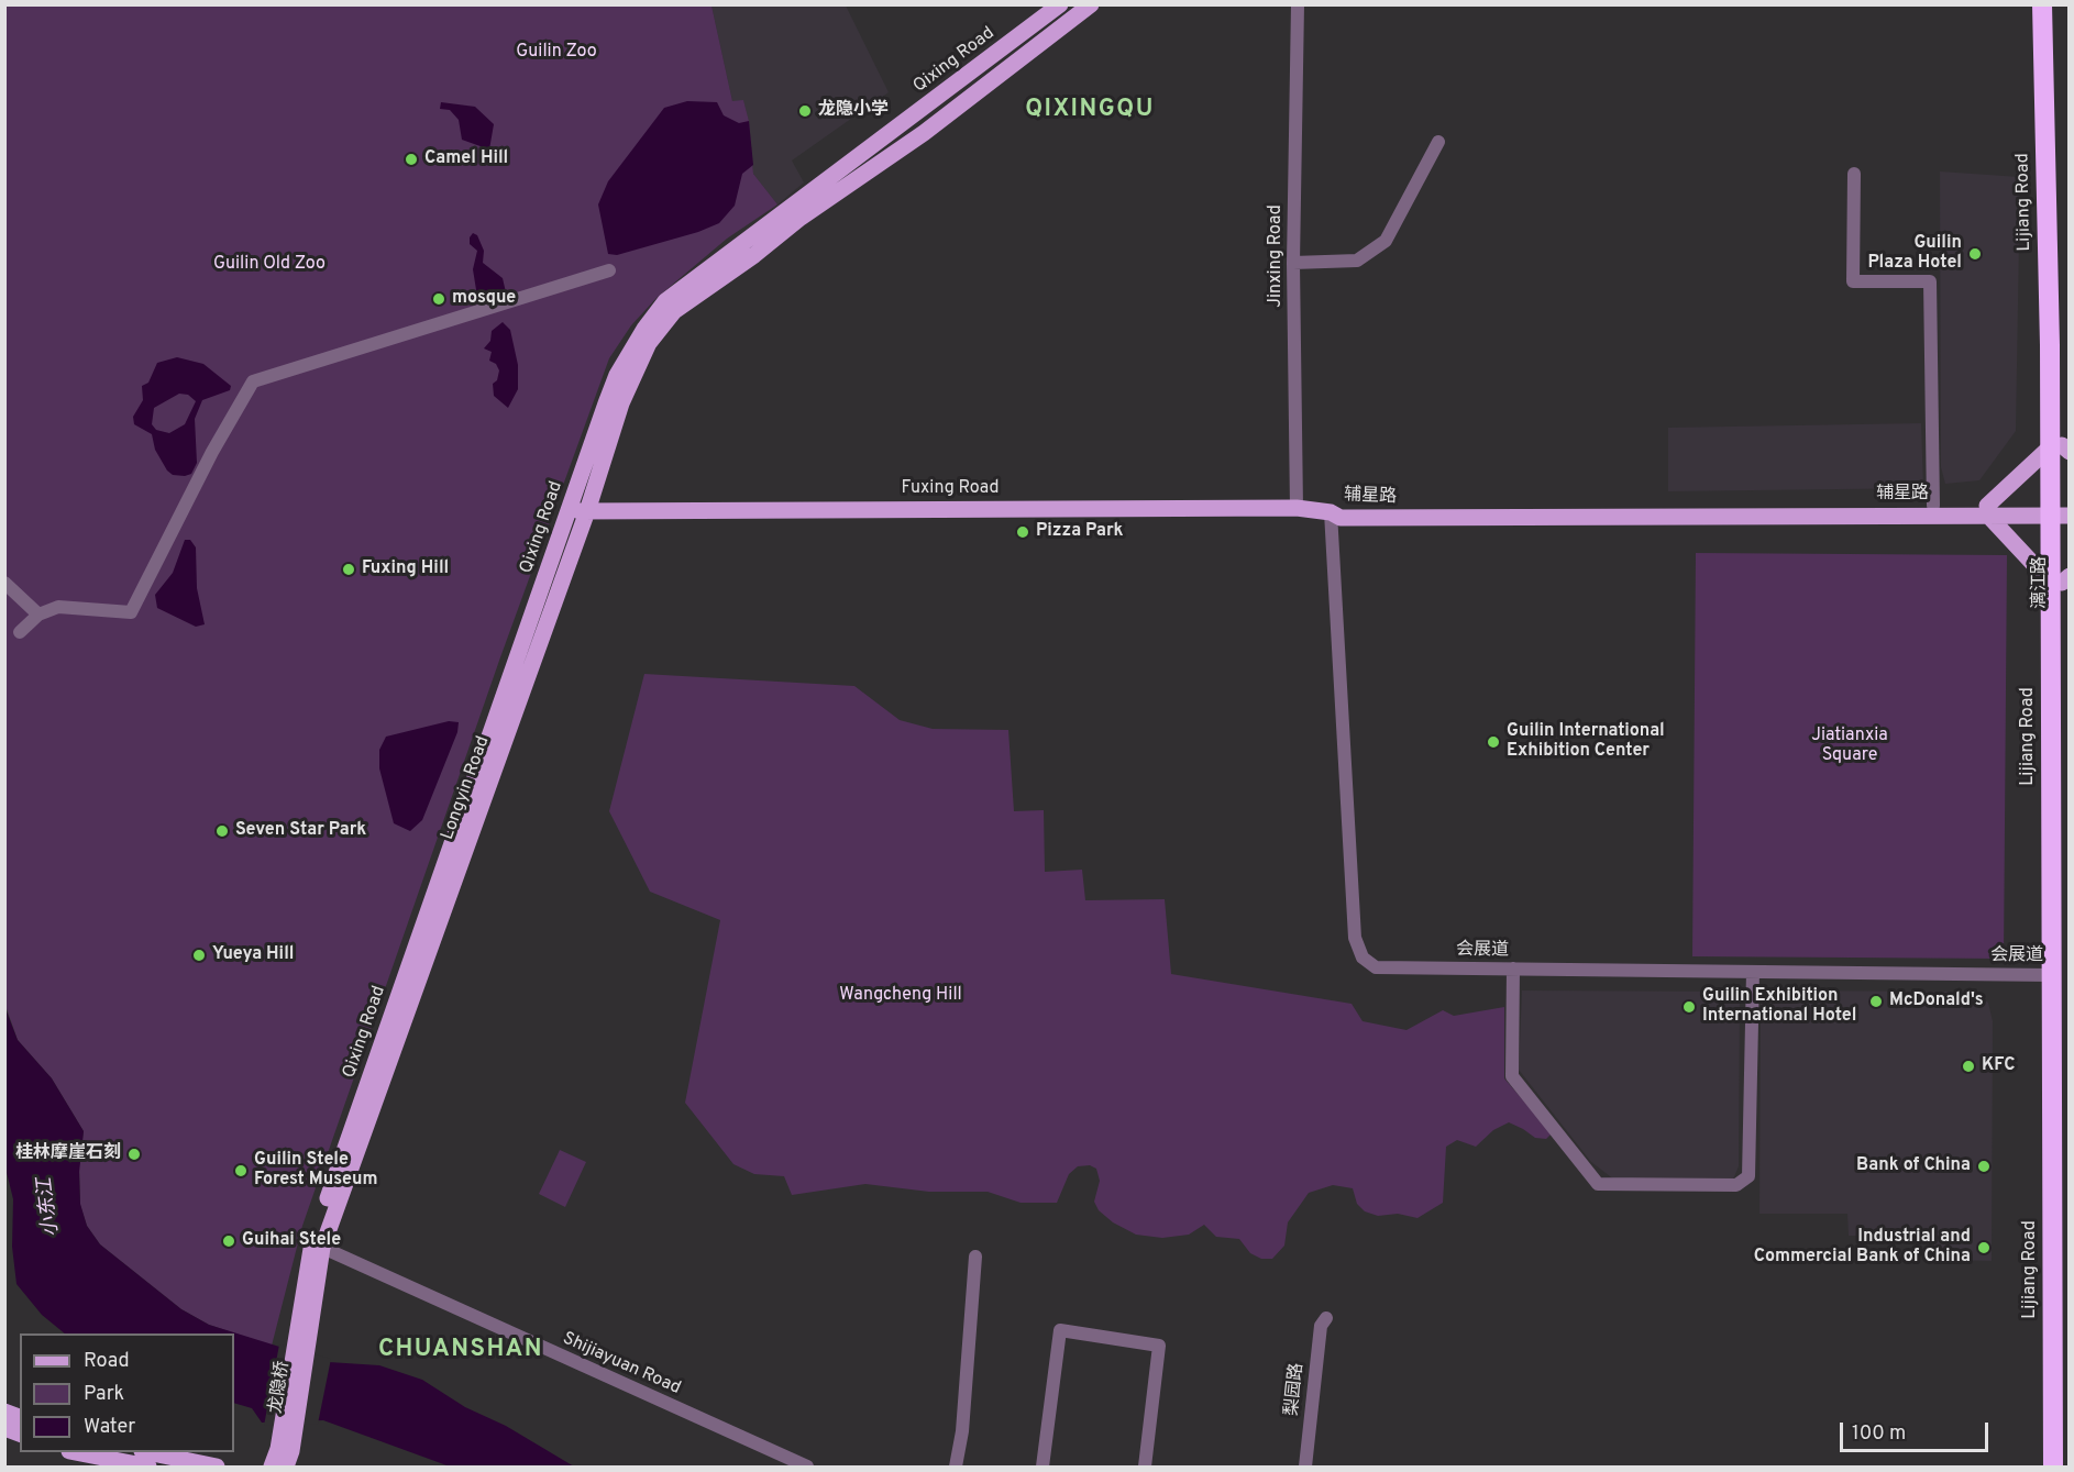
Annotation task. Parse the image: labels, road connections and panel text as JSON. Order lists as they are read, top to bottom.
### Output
{
  "streets": {
    "highway": ["Lijiang Road", "漓江路"],
    "main road": [
      "Qixing Road",
      "Fuxing Road",
      "辅星路",
      "Longyin Road",
      "龙隐桥"
    ],
    "street": [
      "Jinxing Road",
      "会展道",
      "Shijiayuan Road",
      "梨园路"
    ]
  },
  "crossings": [
    ["Qixing Road", "Fuxing Road"],
    ["Qixing Road", "Longyin Road"],
    ["Qixing Road", "Shijiayuan Road"],
    ["Qixing Road", "龙隐桥"],
    ["Lijiang Road", "辅星路"],
    ["Lijiang Road", "漓江路"],
    ["Lijiang Road", "会展道"],
    ["Jinxing Road", "Fuxing Road"],
    ["Fuxing Road", "辅星路"],
    ["Fuxing Road", "Longyin Road"],
    ["Fuxing Road", "会展道"],
    ["辅星路", "漓江路"],
    ["辅星路", "会展道"],
    ["Longyin Road", "Shijiayuan Road"],
    ["Longyin Road", "龙隐桥"],
    ["Shijiayuan Road", "龙隐桥"]
  ],
  "districts": ["QIXINGQU", "CHUANSHAN"],
  "water": ["小东江"],
  "parks": [
    "Guilin Zoo",
    "Guilin Old Zoo",
    "Jiatianxia Square",
    "Wangcheng Hill"
  ],
  "places": [
    "龙隐小学",
    "Camel Hill",
    "Guilin Plaza Hotel",
    "mosque",
    "Pizza Park",
    "Fuxing Hill",
    "Guilin International Exhibition Center",
    "Seven Star Park",
    "Yueya Hill",
    "McDonald's",
    "Guilin Exhibition International Hotel",
    "KFC",
    "桂林摩崖石刻",
    "Bank of China",
    "Guilin Stele Forest Museum",
    "Guihai Stele",
    "Industrial and Commercial Bank of China"
  ],
  "legend": ["Road", "Park", "Water"],
  "scale_bar": "100 m"
}
